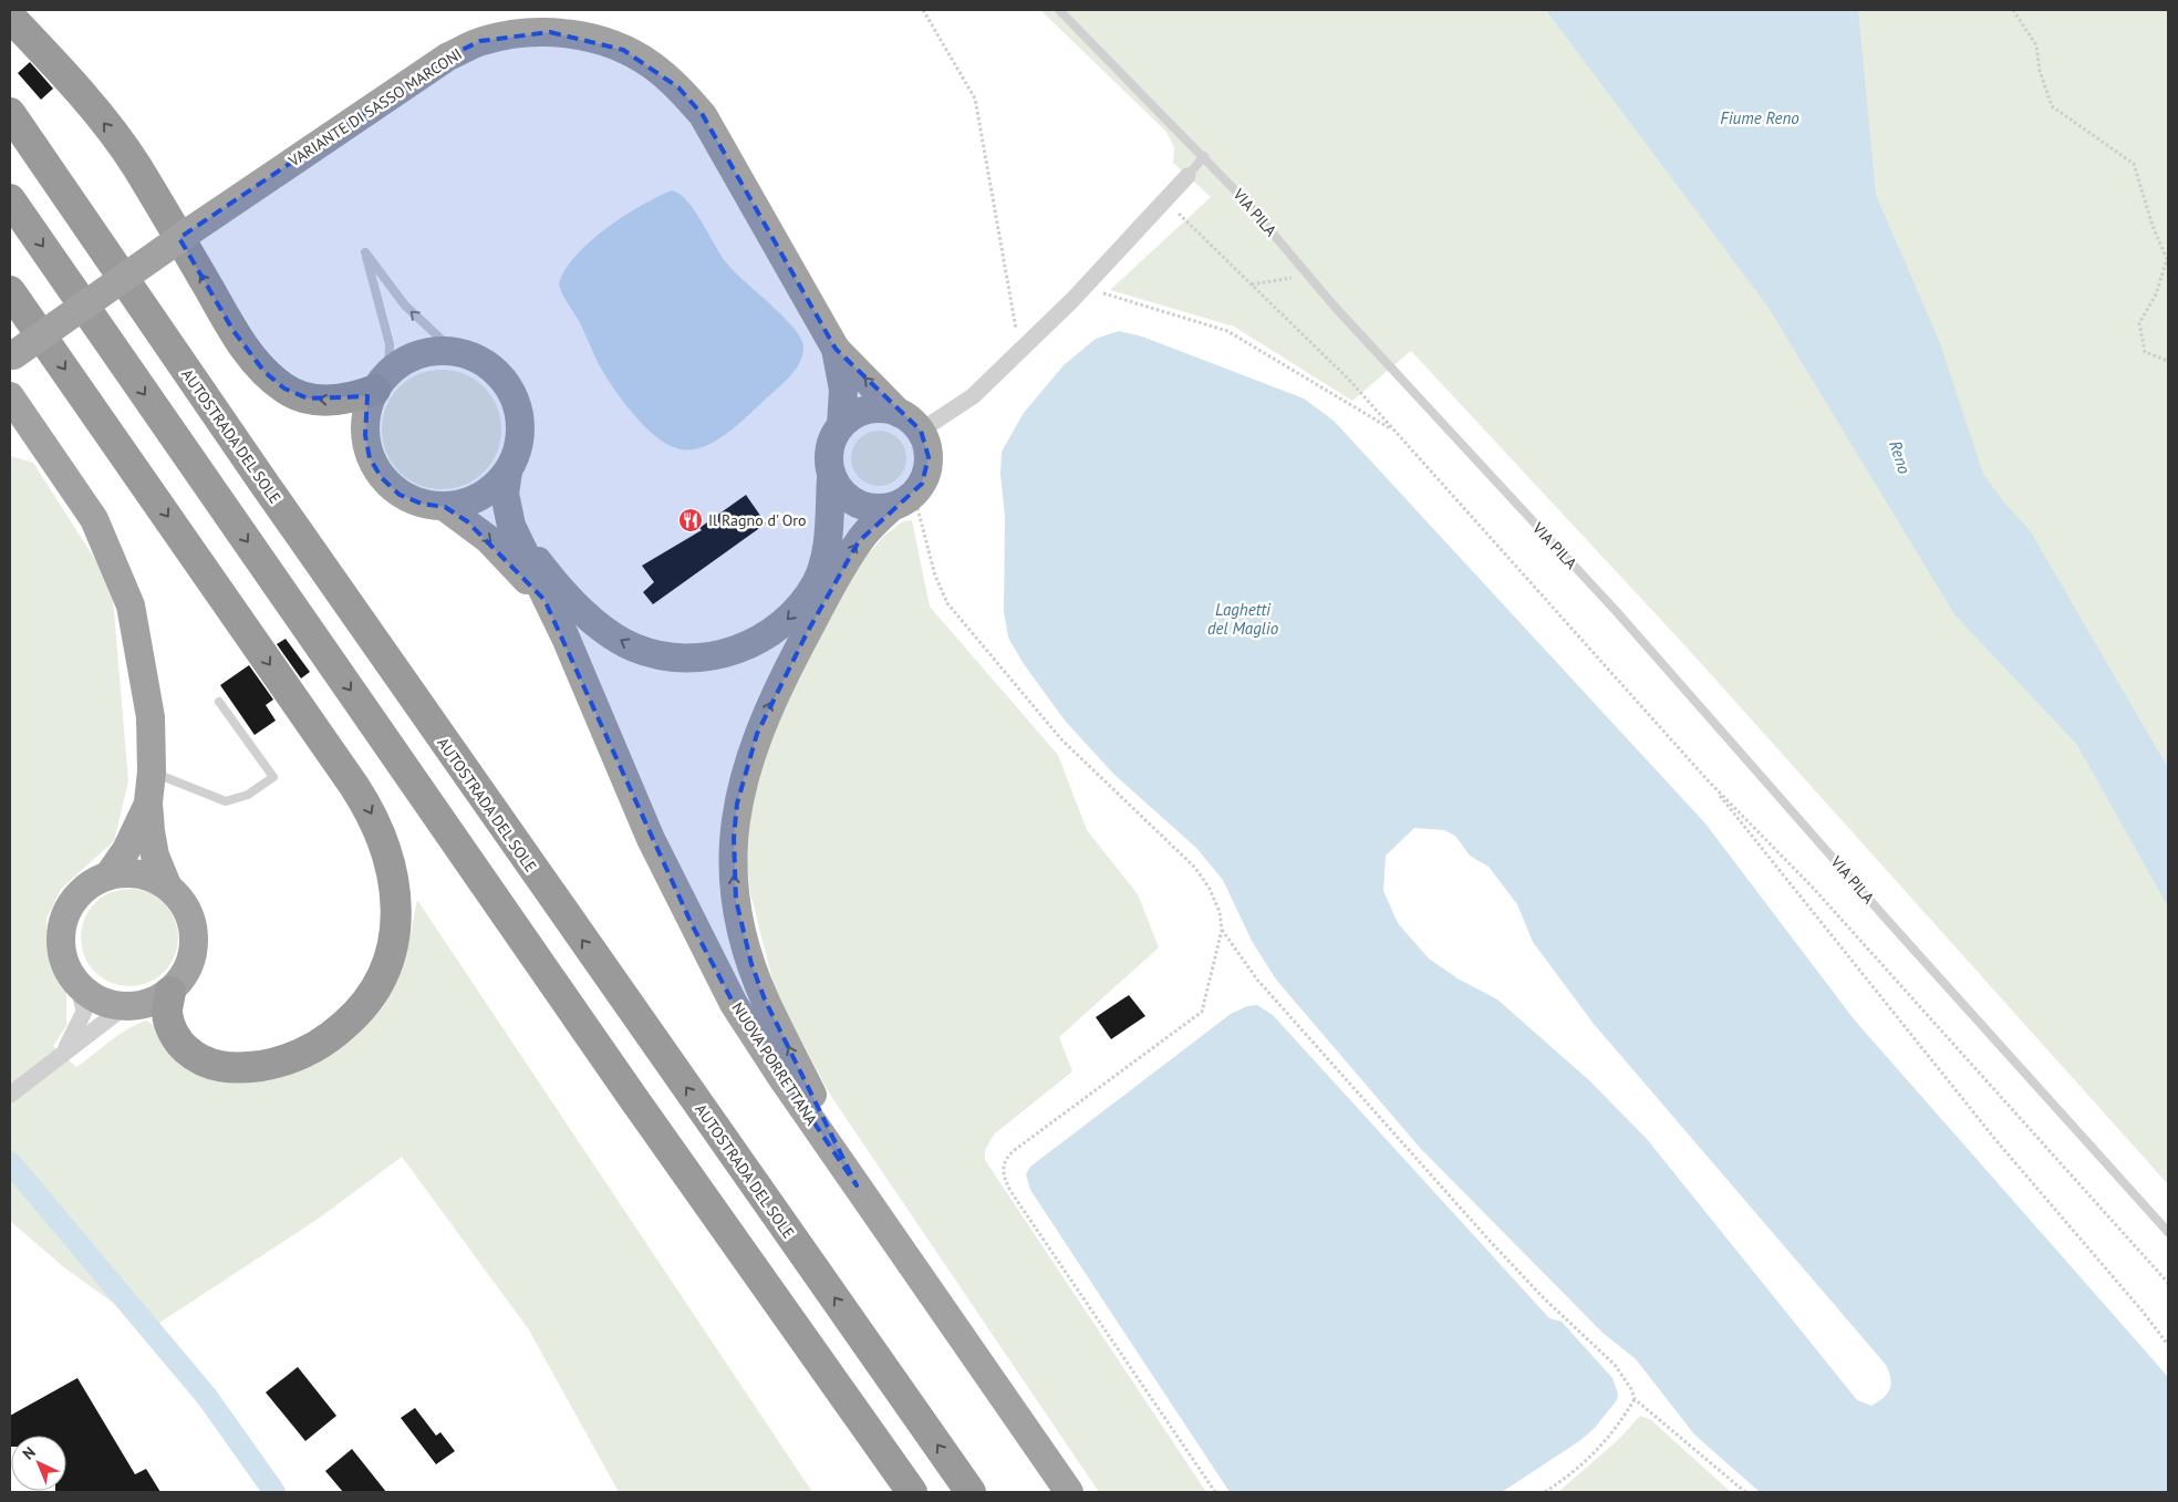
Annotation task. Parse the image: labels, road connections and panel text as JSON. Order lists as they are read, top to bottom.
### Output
{
  "streets": {
    "highway": ["VARIANTE DI SASSO MARCONI", "AUTOSTRADA DEL SOLE", "NUOVA PORRETTANA"],
    "lane": ["VIA PILA"]
  },
  "water": ["Fiume Reno", "Reno", "Laghetti del Maglio"],
  "places": {
    "restaurant": ["Il Ragno d' Oro"]
  },
  "north": "top left"
}
